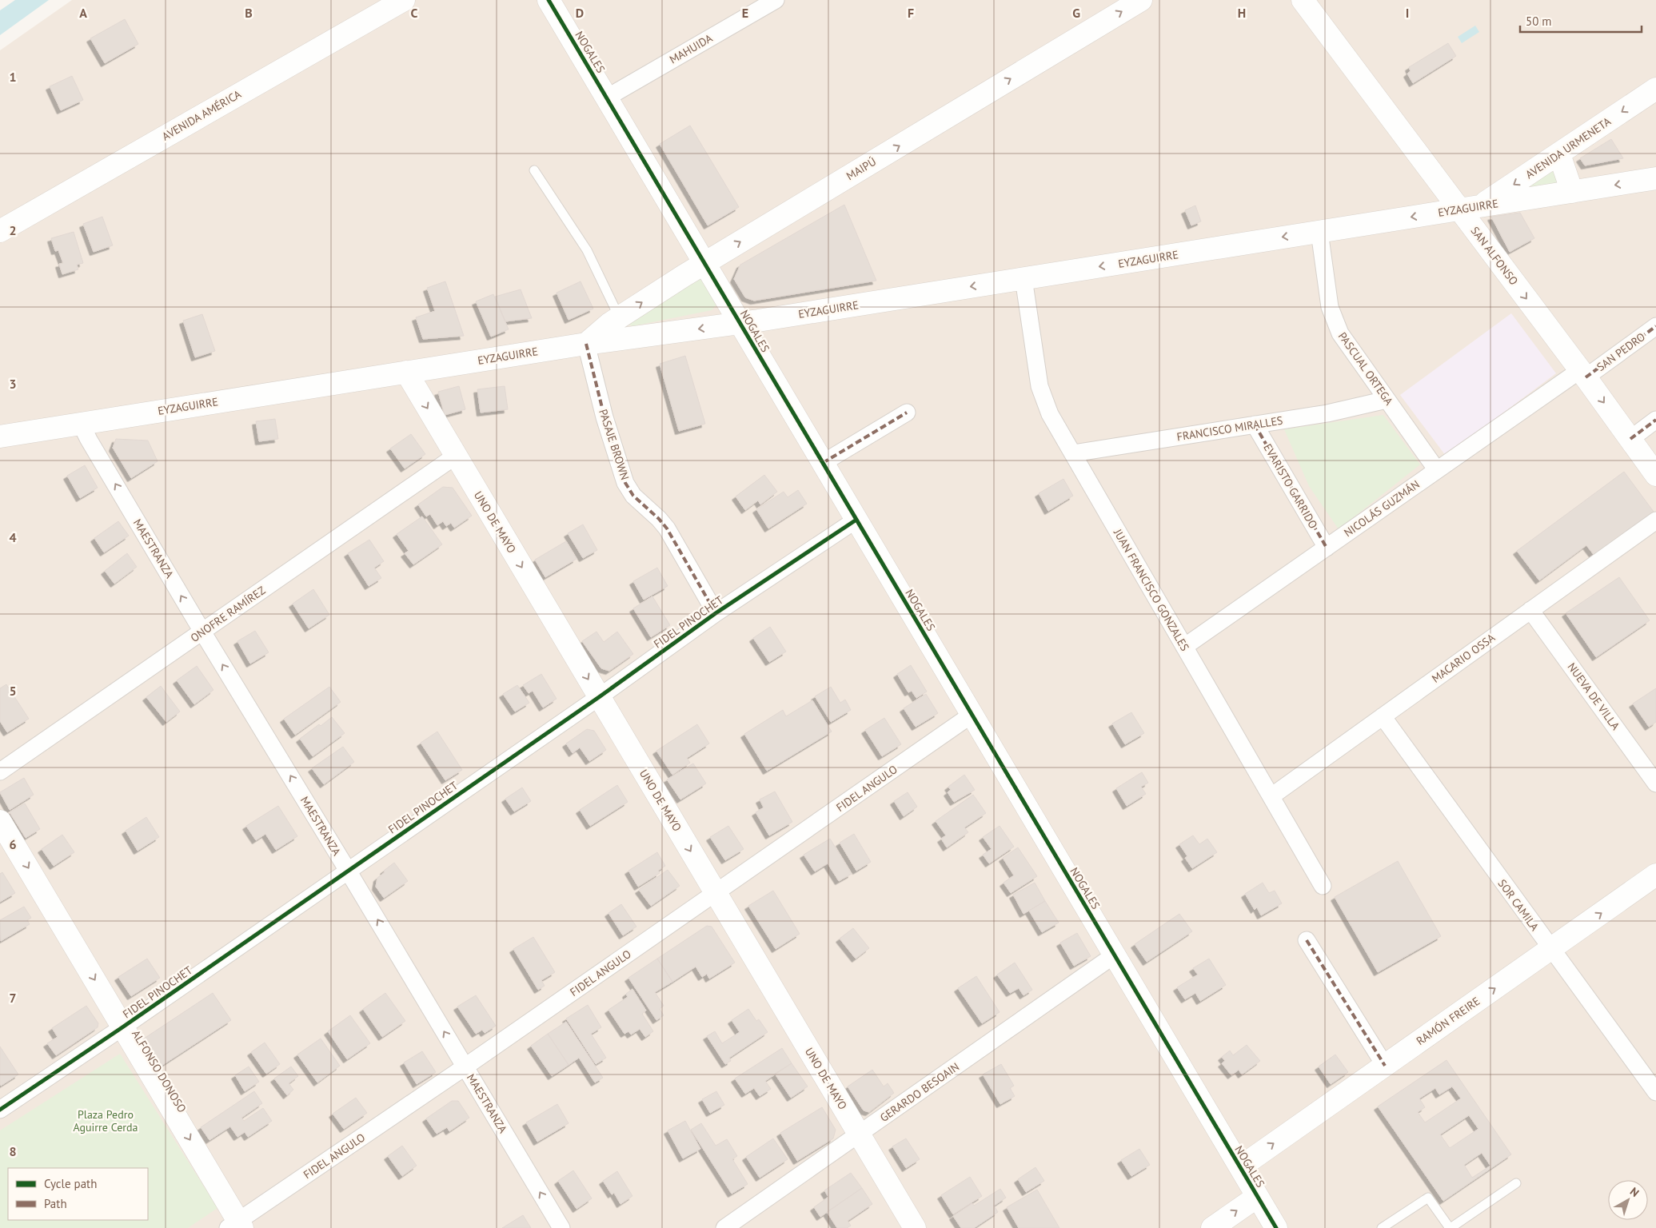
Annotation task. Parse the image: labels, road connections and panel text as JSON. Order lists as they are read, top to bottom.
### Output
{
  "streets": {
    "street": [
      "MAHUIDA",
      "NOGALES",
      "AVENIDA AMÉRICA",
      "AVENIDA URMENETA",
      "MAIPÚ",
      "EYZAGUIRRE",
      "SAN ALFONSO",
      "SAN PEDRO",
      "PASCUAL ORTEGA",
      "FRANCISCO MIRALLES",
      "PASAJE BROWN",
      "EVARISTO GARRIDO",
      "NICOLÁS GUZMÁN",
      "UNO DE MAYO",
      "MAESTRANZA",
      "JUAN FRANCISCO GONZALES",
      "ONOFRE RAMÍREZ",
      "FIDEL PINOCHET",
      "MACARIO OSSA",
      "NUEVA DE VILLA",
      "FIDEL ANGULO",
      "SOR CAMILA",
      "RAMÓN FREIRE",
      "ALFONSO DONOSO",
      "GERARDO BESOAIN"
    ]
  },
  "crossings": [
    ["MAHUIDA", "NOGALES"],
    ["NOGALES", "MAIPÚ"],
    ["NOGALES", "EYZAGUIRRE"],
    ["NOGALES", "FIDEL PINOCHET"],
    ["NOGALES", "FIDEL ANGULO"],
    ["NOGALES", "RAMÓN FREIRE"],
    ["NOGALES", "GERARDO BESOAIN"],
    ["AVENIDA URMENETA", "EYZAGUIRRE"],
    ["AVENIDA URMENETA", "SAN ALFONSO"],
    ["MAIPÚ", "EYZAGUIRRE"],
    ["MAIPÚ", "PASAJE BROWN"],
    ["EYZAGUIRRE", "SAN ALFONSO"],
    ["EYZAGUIRRE", "PASCUAL ORTEGA"],
    ["EYZAGUIRRE", "PASAJE BROWN"],
    ["EYZAGUIRRE", "UNO DE MAYO"],
    ["EYZAGUIRRE", "MAESTRANZA"],
    ["EYZAGUIRRE", "JUAN FRANCISCO GONZALES"],
    ["SAN ALFONSO", "SAN PEDRO"],
    ["SAN ALFONSO", "NICOLÁS GUZMÁN"],
    ["SAN PEDRO", "NICOLÁS GUZMÁN"],
    ["PASCUAL ORTEGA", "FRANCISCO MIRALLES"],
    ["PASCUAL ORTEGA", "NICOLÁS GUZMÁN"],
    ["FRANCISCO MIRALLES", "EVARISTO GARRIDO"],
    ["FRANCISCO MIRALLES", "JUAN FRANCISCO GONZALES"],
    ["PASAJE BROWN", "FIDEL PINOCHET"],
    ["EVARISTO GARRIDO", "NICOLÁS GUZMÁN"],
    ["NICOLÁS GUZMÁN", "JUAN FRANCISCO GONZALES"],
    ["UNO DE MAYO", "ONOFRE RAMÍREZ"],
    ["UNO DE MAYO", "FIDEL PINOCHET"],
    ["UNO DE MAYO", "FIDEL ANGULO"],
    ["UNO DE MAYO", "GERARDO BESOAIN"],
    ["MAESTRANZA", "ONOFRE RAMÍREZ"],
    ["MAESTRANZA", "FIDEL PINOCHET"],
    ["MAESTRANZA", "FIDEL ANGULO"],
    ["JUAN FRANCISCO GONZALES", "MACARIO OSSA"],
    ["FIDEL PINOCHET", "ALFONSO DONOSO"],
    ["MACARIO OSSA", "NUEVA DE VILLA"],
    ["MACARIO OSSA", "SOR CAMILA"],
    ["FIDEL ANGULO", "ALFONSO DONOSO"],
    ["SOR CAMILA", "RAMÓN FREIRE"]
  ],
  "one_way": [
    "AVENIDA URMENETA",
    "MAIPÚ",
    "EYZAGUIRRE",
    "SAN ALFONSO",
    "UNO DE MAYO",
    "MAESTRANZA",
    "RAMÓN FREIRE",
    "ALFONSO DONOSO"
  ],
  "parks": ["Plaza Pedro Aguirre Cerda"],
  "legend": ["Cycle path", "Path"],
  "scale_bar": "50 m",
  "north": "top right",
  "grid": {
    "columns": [
      "A",
      "B",
      "C",
      "D",
      "E",
      "F",
      "G",
      "H",
      "I"
    ],
    "rows": [
      "1",
      "2",
      "3",
      "4",
      "5",
      "6",
      "7",
      "8"
    ]
  }
}
